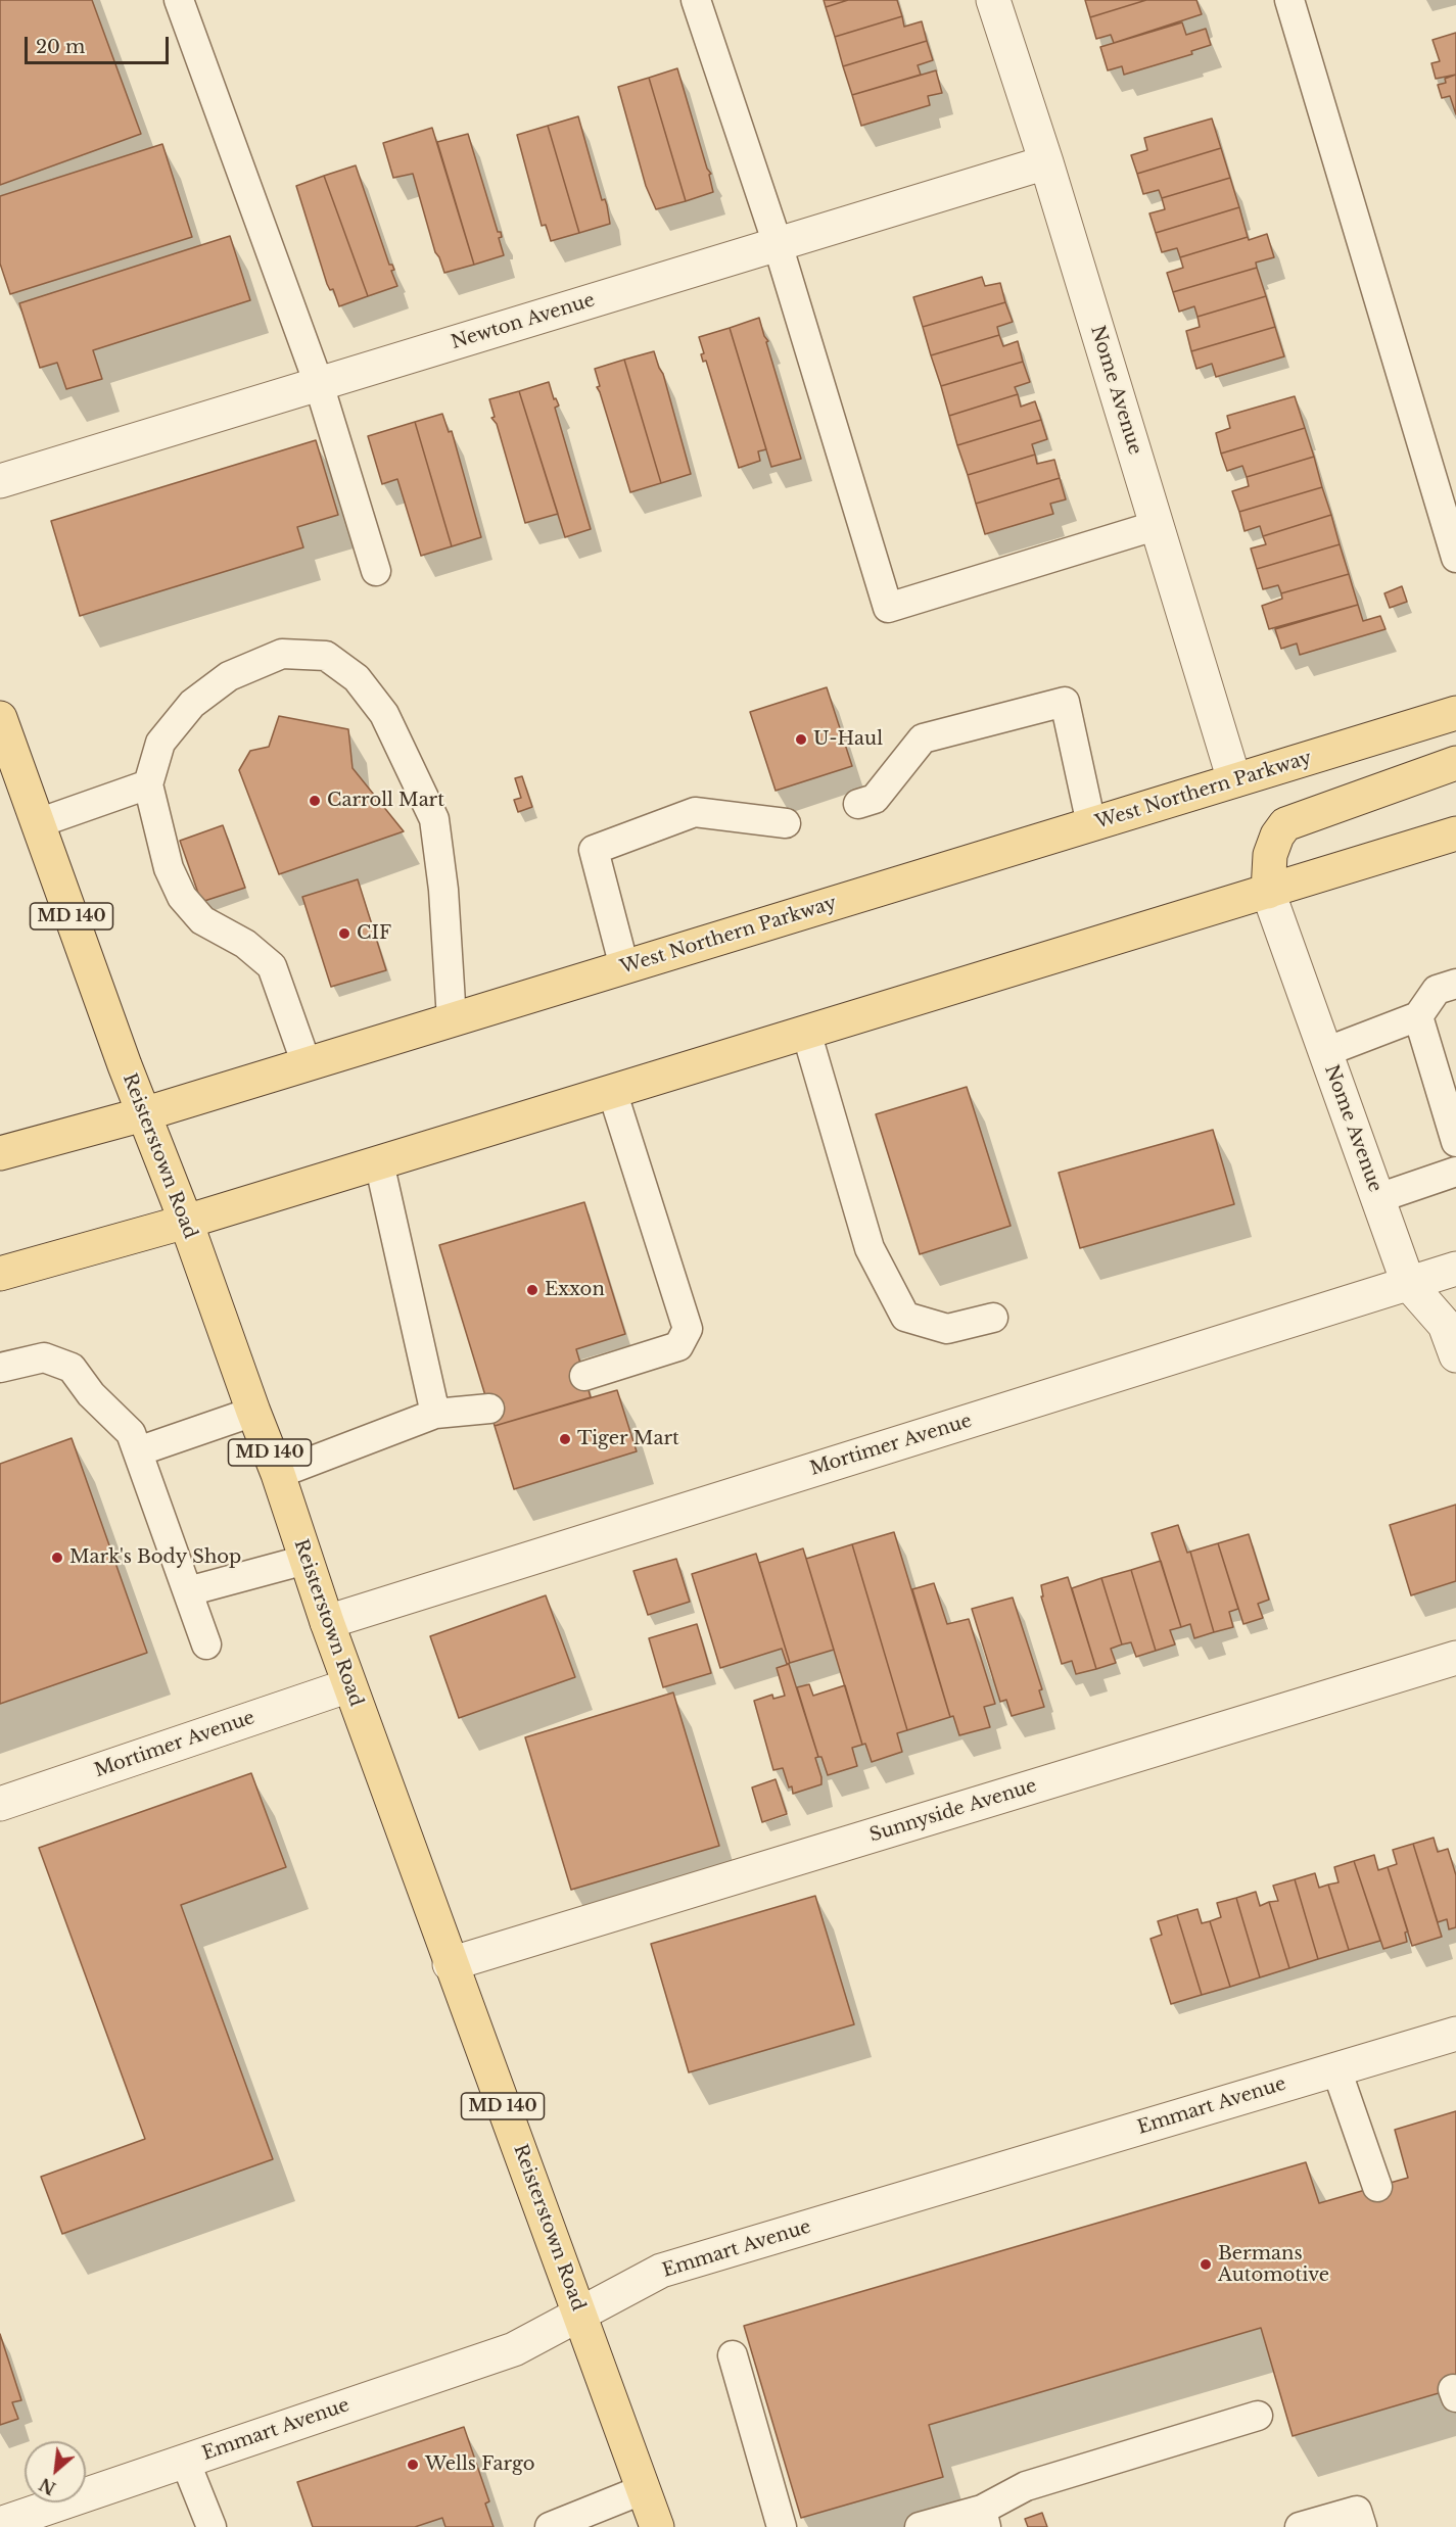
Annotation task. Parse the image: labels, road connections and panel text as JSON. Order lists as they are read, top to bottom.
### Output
{
  "streets": {
    "main road": ["West Northern Parkway", "MD 140", "Reisterstown Road"],
    "street": [
      "Newton Avenue",
      "Nome Avenue",
      "Mortimer Avenue",
      "Sunnyside Avenue",
      "Emmart Avenue"
    ]
  },
  "crossings": [
    ["Newton Avenue", "Nome Avenue"],
    ["Nome Avenue", "West Northern Parkway"],
    ["Nome Avenue", "Mortimer Avenue"],
    ["West Northern Parkway", "Reisterstown Road"],
    ["Reisterstown Road", "Mortimer Avenue"],
    ["Reisterstown Road", "Sunnyside Avenue"],
    ["Reisterstown Road", "Emmart Avenue"]
  ],
  "places": [
    "U-Haul",
    "Carroll Mart",
    "CIF",
    "Exxon",
    "Tiger Mart",
    "Mark's Body Shop",
    "Bermans Automotive",
    "Wells Fargo"
  ],
  "scale_bar": "20 m",
  "north": "bottom left"
}
